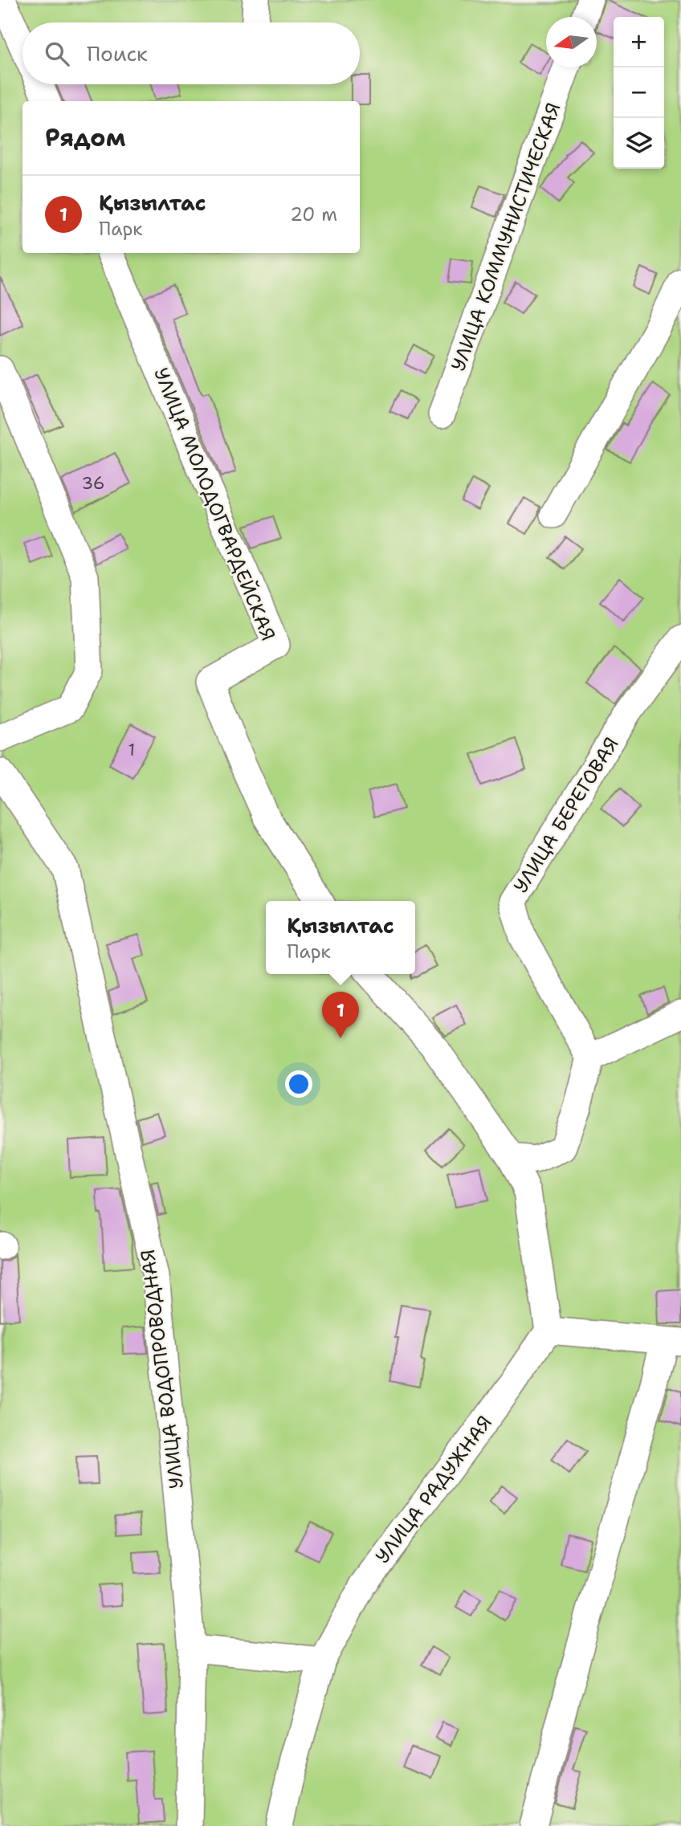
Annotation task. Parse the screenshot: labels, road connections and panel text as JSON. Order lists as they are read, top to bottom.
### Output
{
  "streets": {
    "street": [
      "УЛИЦА КОММУНИСТИЧЕСКАЯ",
      "УЛИЦА МОЛОДОГВАРДЕЙСКАЯ",
      "УЛИЦА БЕРЕГОВАЯ",
      "УЛИЦА ВОДОПРОВОДНАЯ",
      "УЛИЦА РАДУЖНАЯ"
    ]
  },
  "house_numbers": ["36", "1"],
  "north": "left",
  "page": {
    "map_buttons": ["+", "−"],
    "search": "Поиск",
    "heading": "Рядом",
    "list": [
      {
        "mark": "1",
        "name": "Қызылтас",
        "note": "Парк",
        "value": "20 m"
      }
    ],
    "popup": ["Қызылтас", "Парк"],
    "pins": "1"
  }
}
